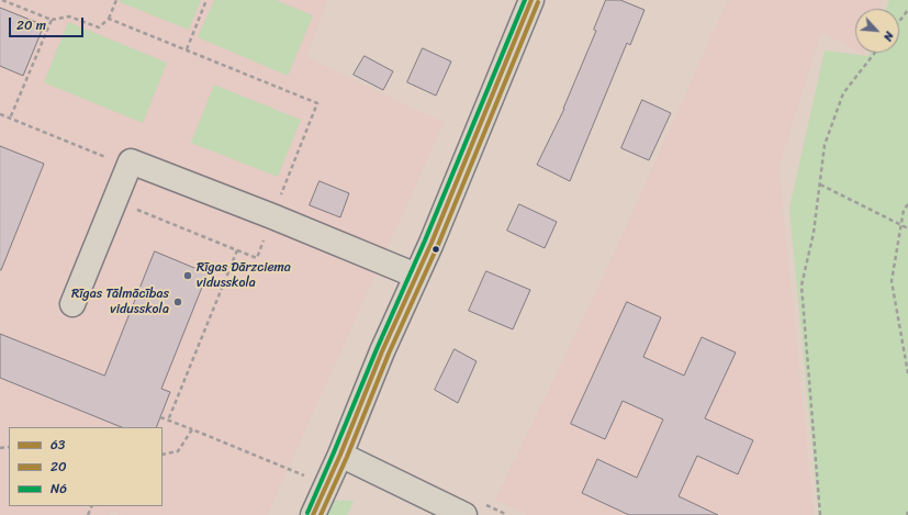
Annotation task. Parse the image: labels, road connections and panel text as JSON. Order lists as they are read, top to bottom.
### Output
{
  "places": ["Rīgas Dārzciema vidusskola", "Rīgas Tālmācības vidusskola"],
  "lines": ["transit line 63", "transit line N6", "transit line 20"],
  "legend": ["63", "20", "N6"],
  "scale_bar": "20 m",
  "north": "bottom right"
}
